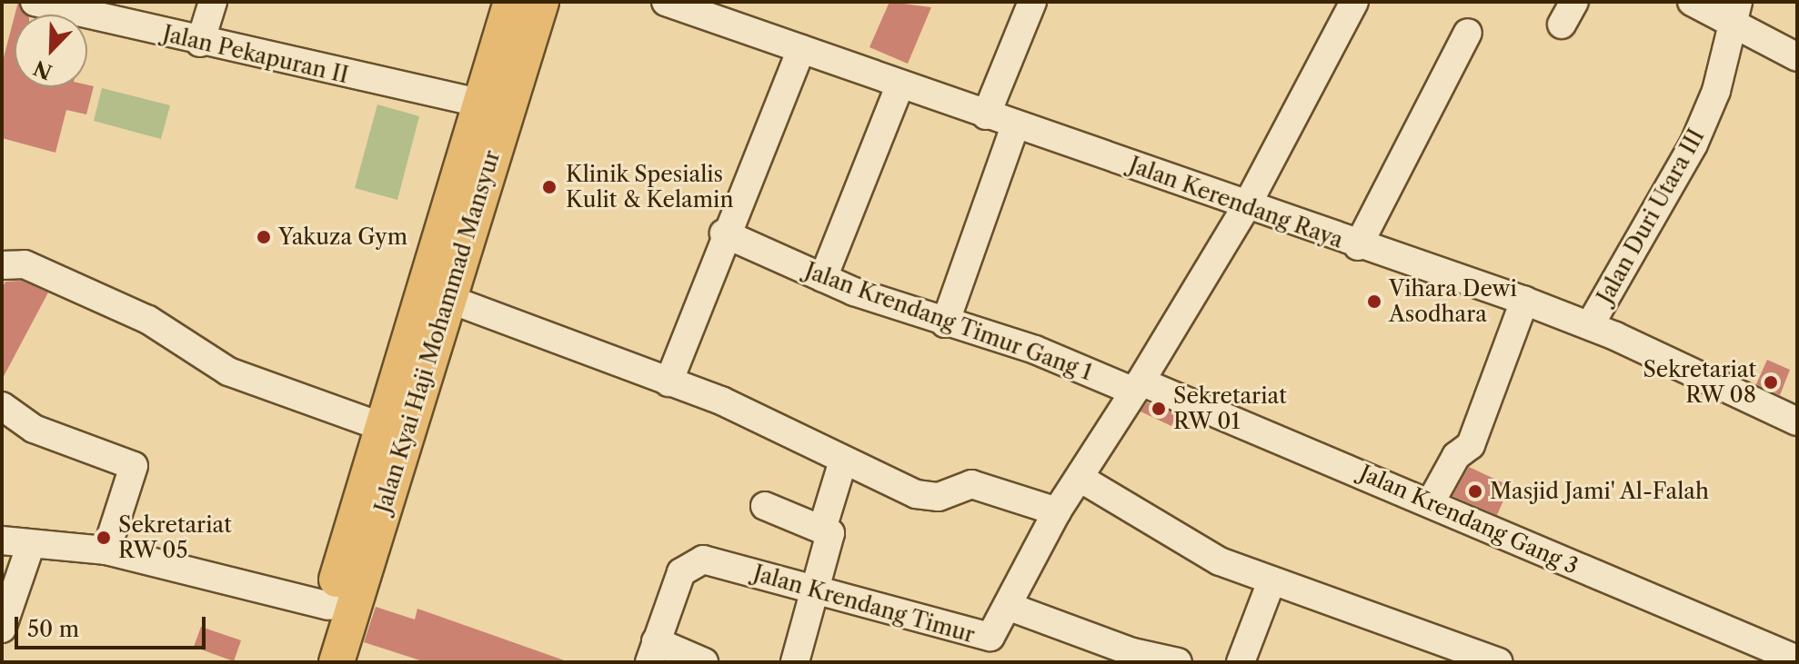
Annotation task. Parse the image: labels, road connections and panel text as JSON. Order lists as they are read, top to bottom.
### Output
{
  "streets": {
    "main road": ["Jalan Kyai Haji Mohammad Mansyur"],
    "street": [
      "Jalan Pekapuran II",
      "Jalan Kerendang Raya",
      "Jalan Duri Utara III",
      "Jalan Krendang Timur Gang 1",
      "Jalan Krendang Gang 3",
      "Jalan Krendang Timur"
    ]
  },
  "crossings": [
    ["Jalan Pekapuran II", "Jalan Kyai Haji Mohammad Mansyur"],
    ["Jalan Kerendang Raya", "Jalan Duri Utara III"],
    ["Jalan Kerendang Raya", "Jalan Krendang Timur"],
    ["Jalan Krendang Timur Gang 1", "Jalan Krendang Gang 3"],
    ["Jalan Krendang Timur Gang 1", "Jalan Krendang Timur"],
    ["Jalan Krendang Gang 3", "Jalan Krendang Timur"]
  ],
  "places": [
    "Klinik Spesialis Kulit & Kelamin",
    "Yakuza Gym",
    "Vihara Dewi Asodhara",
    "Sekretariat RW 08",
    "Sekretariat RW 01",
    "Masjid Jami' Al-Falah",
    "Sekretariat RW 05"
  ],
  "scale_bar": "50 m",
  "north": "bottom left"
}
